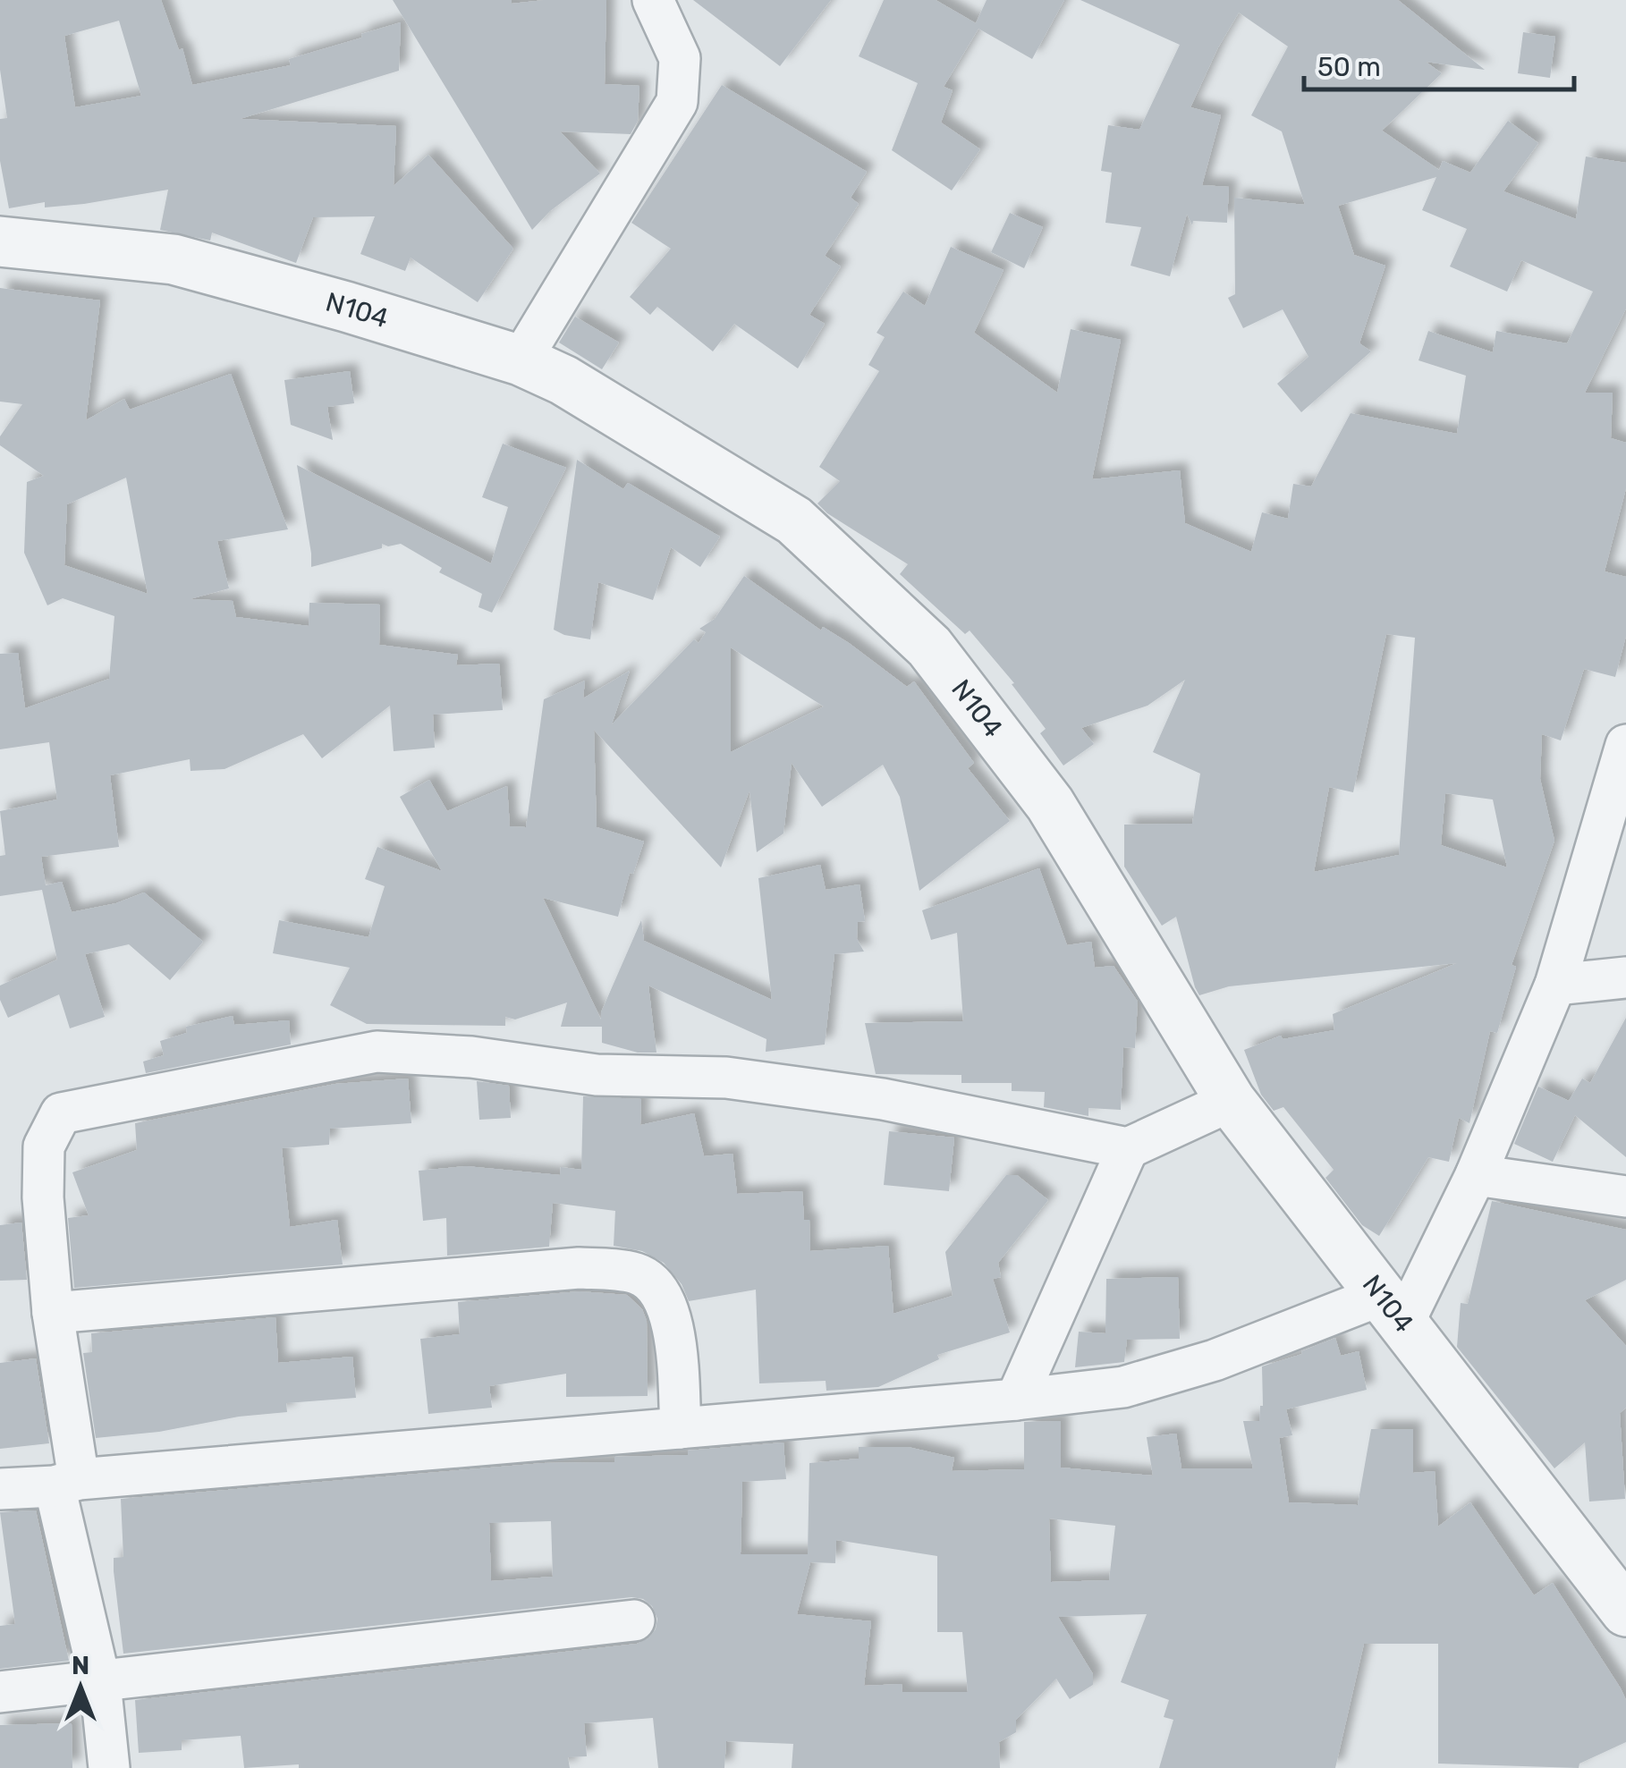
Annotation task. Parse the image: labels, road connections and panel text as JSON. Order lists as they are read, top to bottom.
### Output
{
  "streets": {
    "street": ["N104"]
  },
  "scale_bar": "50 m",
  "north": "top"
}
